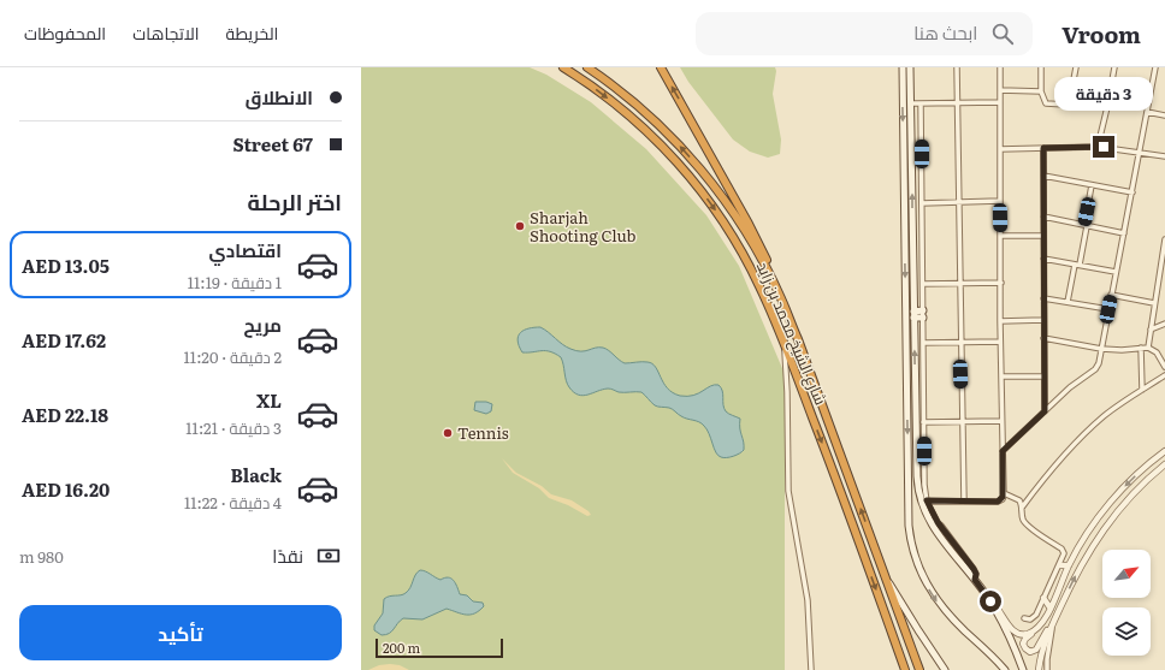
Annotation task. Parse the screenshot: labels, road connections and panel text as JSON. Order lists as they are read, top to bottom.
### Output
{
  "streets": {
    "highway": ["شارع الشيخ محمد بن زايد"]
  },
  "places": ["Sharjah Shooting Club", "Tennis"],
  "scale_bar": "200 m",
  "north": "top right",
  "page": {
    "header": "Vroom",
    "search": "ابحث هنا",
    "nav": ["الخريطة", "الاتجاهات", "المحفوظات"],
    "banner": ["الانطلاق", "Street 67"],
    "bubble": "3 دقيقة",
    "heading": "اختر الرحلة",
    "list": [
      {
        "name": "اقتصادي",
        "note": "1 دقيقة · 11:19",
        "value": "AED 13.05"
      },
      {
        "name": "مريح",
        "note": "2 دقيقة · 11:20",
        "value": "AED 17.62"
      },
      {
        "name": "XL",
        "note": "3 دقيقة · 11:21",
        "value": "AED 22.18"
      },
      {
        "name": "Black",
        "note": "4 دقيقة · 11:22",
        "value": "AED 16.20"
      }
    ],
    "pay": ["نقدًا", "980 m"],
    "buttons": "تأكيد",
    "scale": "200 m"
  }
}
